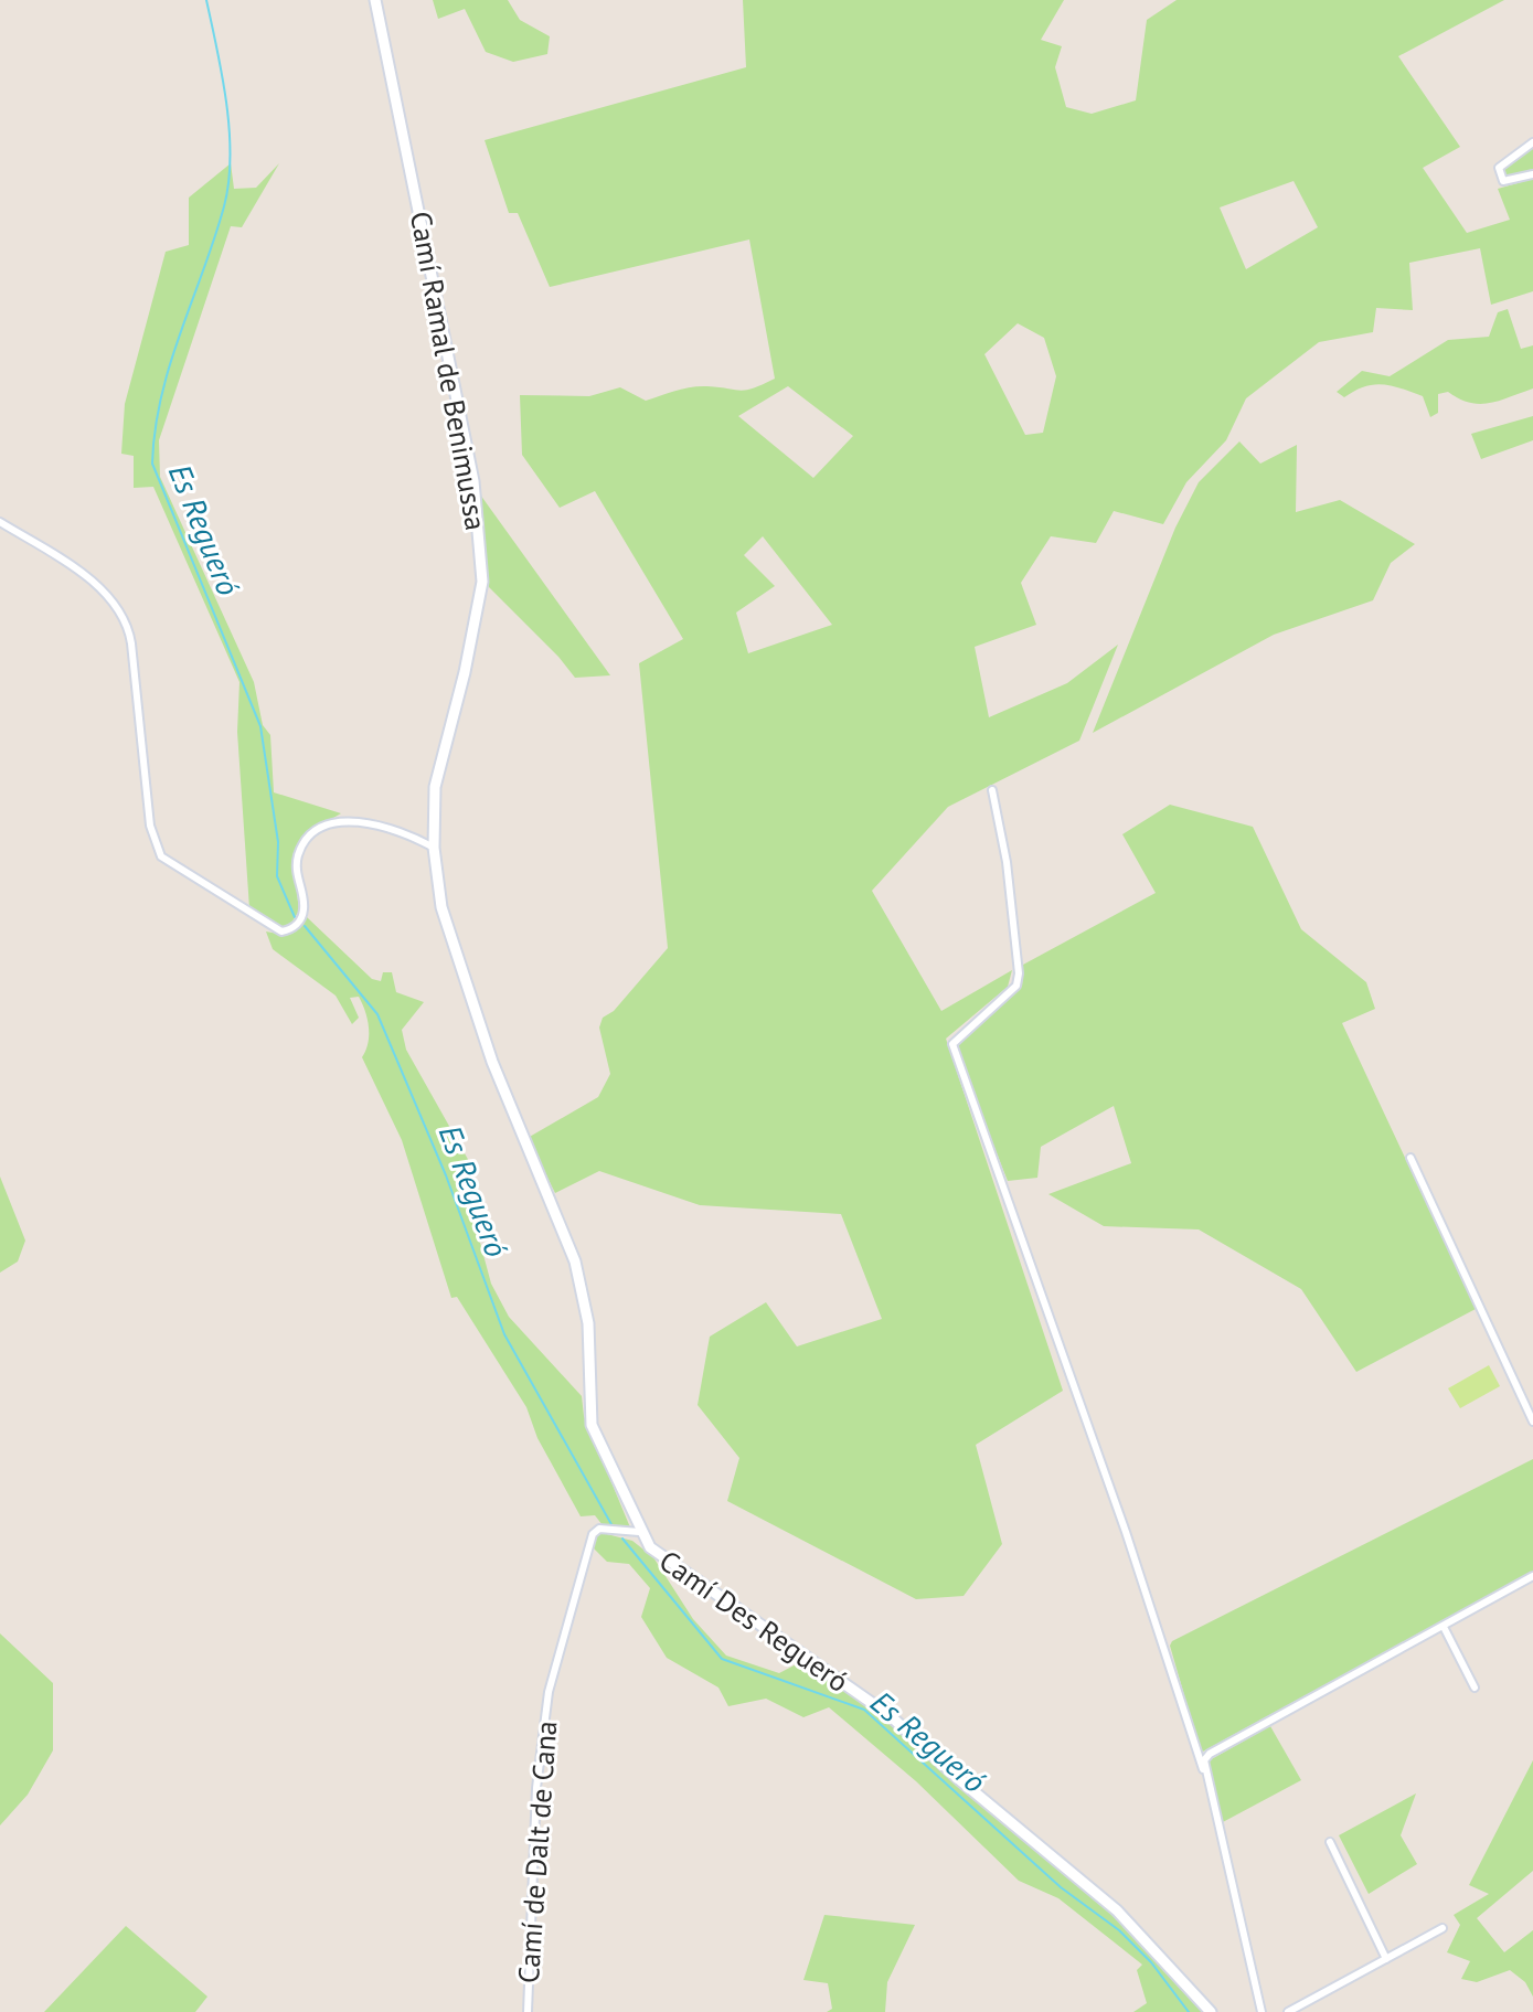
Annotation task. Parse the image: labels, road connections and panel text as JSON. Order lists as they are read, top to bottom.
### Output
{
  "streets": {
    "street": ["Camí Ramal de Benimussa", "Camí Des Regueró", "Camí de Dalt de Cana"]
  },
  "crossings": [
    ["Camí Ramal de Benimussa", "Camí Des Regueró"],
    ["Camí Des Regueró", "Camí de Dalt de Cana"]
  ],
  "water": ["Es Regueró"]
}
